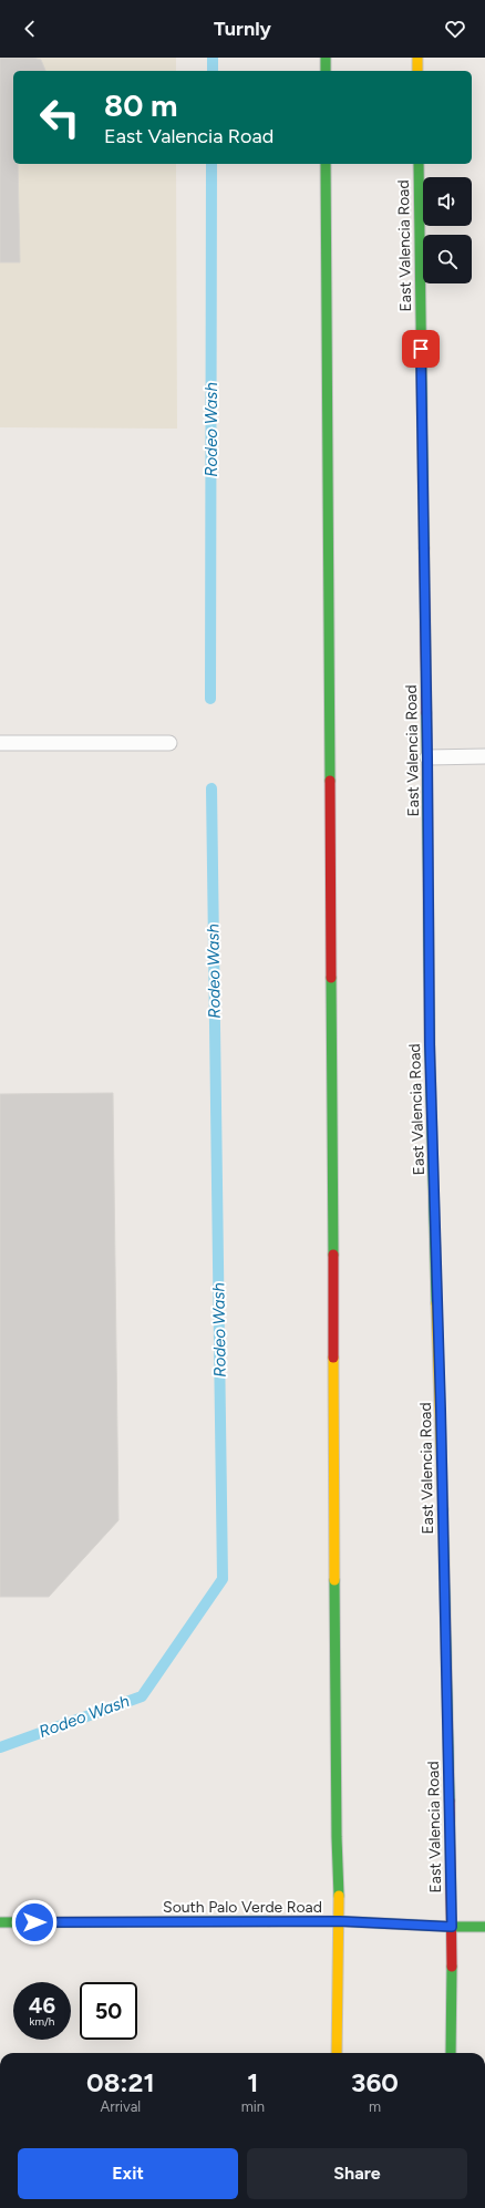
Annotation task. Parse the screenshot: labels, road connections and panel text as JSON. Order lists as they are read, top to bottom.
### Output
{
  "streets": {
    "main road": ["East Valencia Road", "South Palo Verde Road"]
  },
  "crossings": [
    ["East Valencia Road", "South Palo Verde Road"]
  ],
  "water": ["Rodeo Wash"],
  "page": {
    "header": "Turnly",
    "turn": ["80 m", "East Valencia Road"],
    "speed": "46 km/h",
    "limit": "50",
    "eta": [
      "08:21",
      "Arrival",
      "1",
      "min",
      "360",
      "m"
    ],
    "buttons": ["Exit", "Share"]
  }
}
